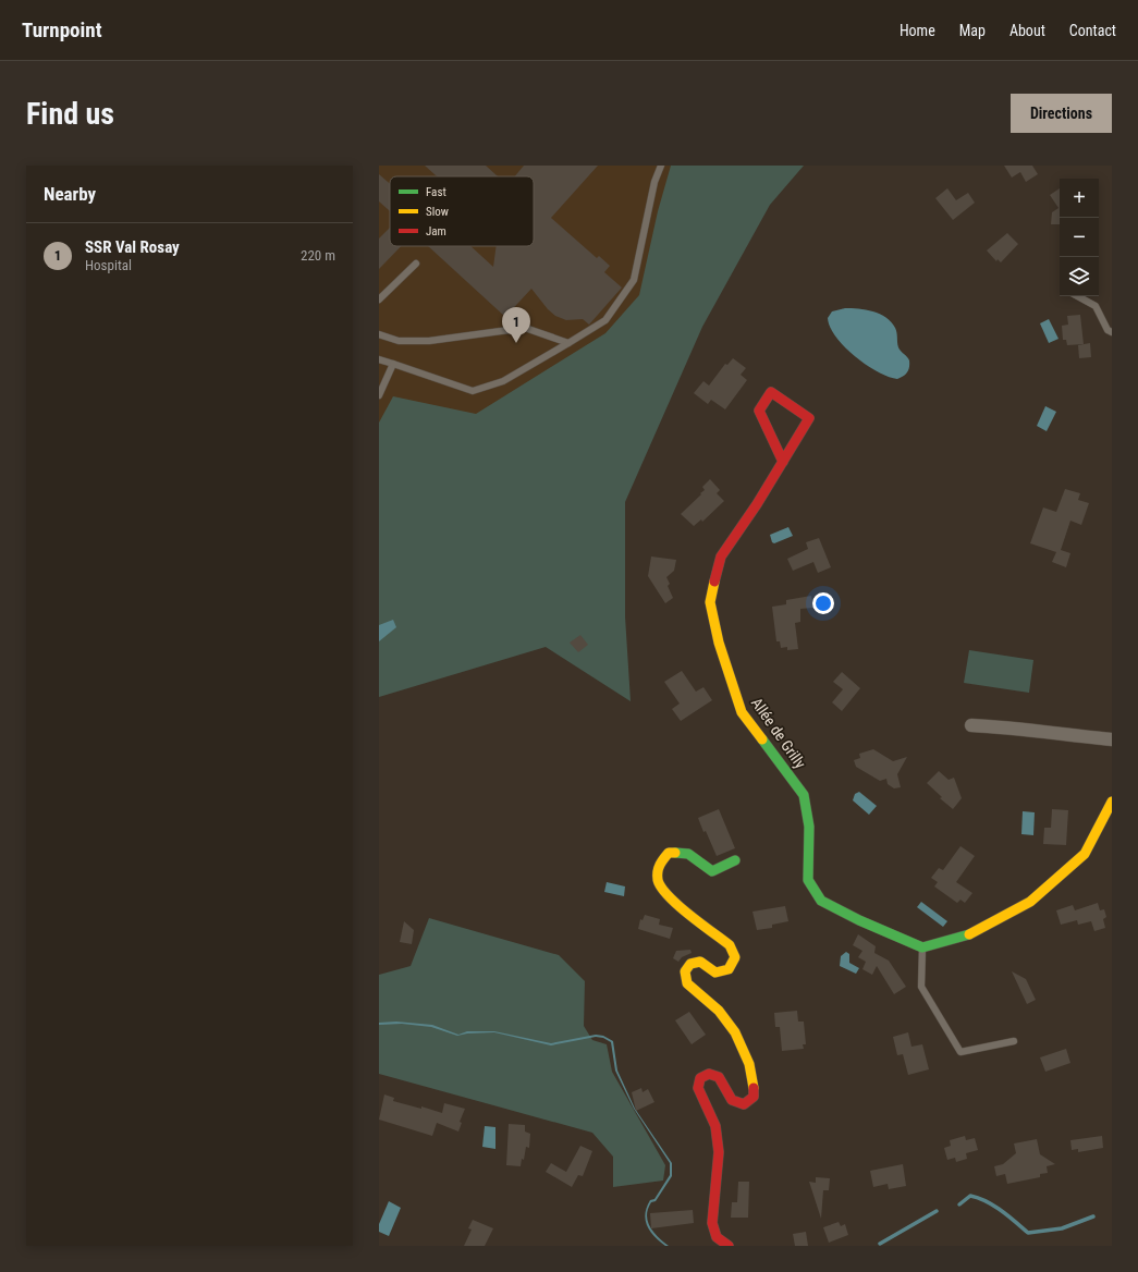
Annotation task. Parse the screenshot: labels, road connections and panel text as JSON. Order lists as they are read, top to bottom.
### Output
{
  "streets": {
    "street": ["Allée de Grilly"]
  },
  "legend": ["Fast", "Slow", "Jam"],
  "page": {
    "header": "Turnpoint",
    "nav": [
      "Home",
      "Map",
      "About",
      "Contact"
    ],
    "buttons": "Directions",
    "title": "Find us",
    "heading": "Nearby",
    "map_buttons": ["+", "−"],
    "list": [
      {
        "mark": "1",
        "name": "SSR Val Rosay",
        "note": "Hospital",
        "value": "220 m"
      }
    ],
    "pins": "1"
  }
}
